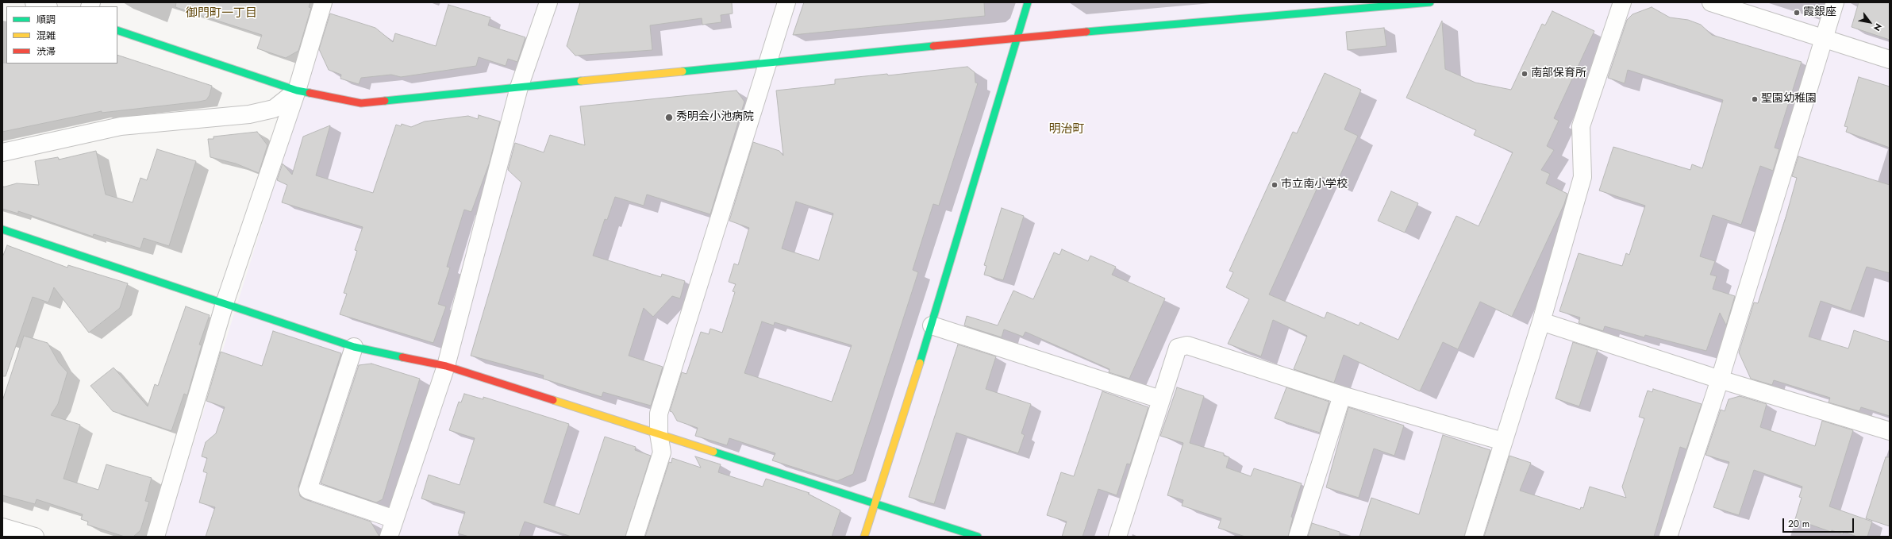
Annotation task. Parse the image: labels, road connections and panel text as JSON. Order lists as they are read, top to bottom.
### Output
{
  "districts": ["御門町一丁目", "明治町"],
  "places": [
    "霞銀座",
    "南部保育所",
    "聖園幼稚園",
    "秀明会小池病院",
    "市立南小学校"
  ],
  "legend": ["順調", "混雑", "渋滞"],
  "scale_bar": "20 m",
  "north": "bottom right"
}
